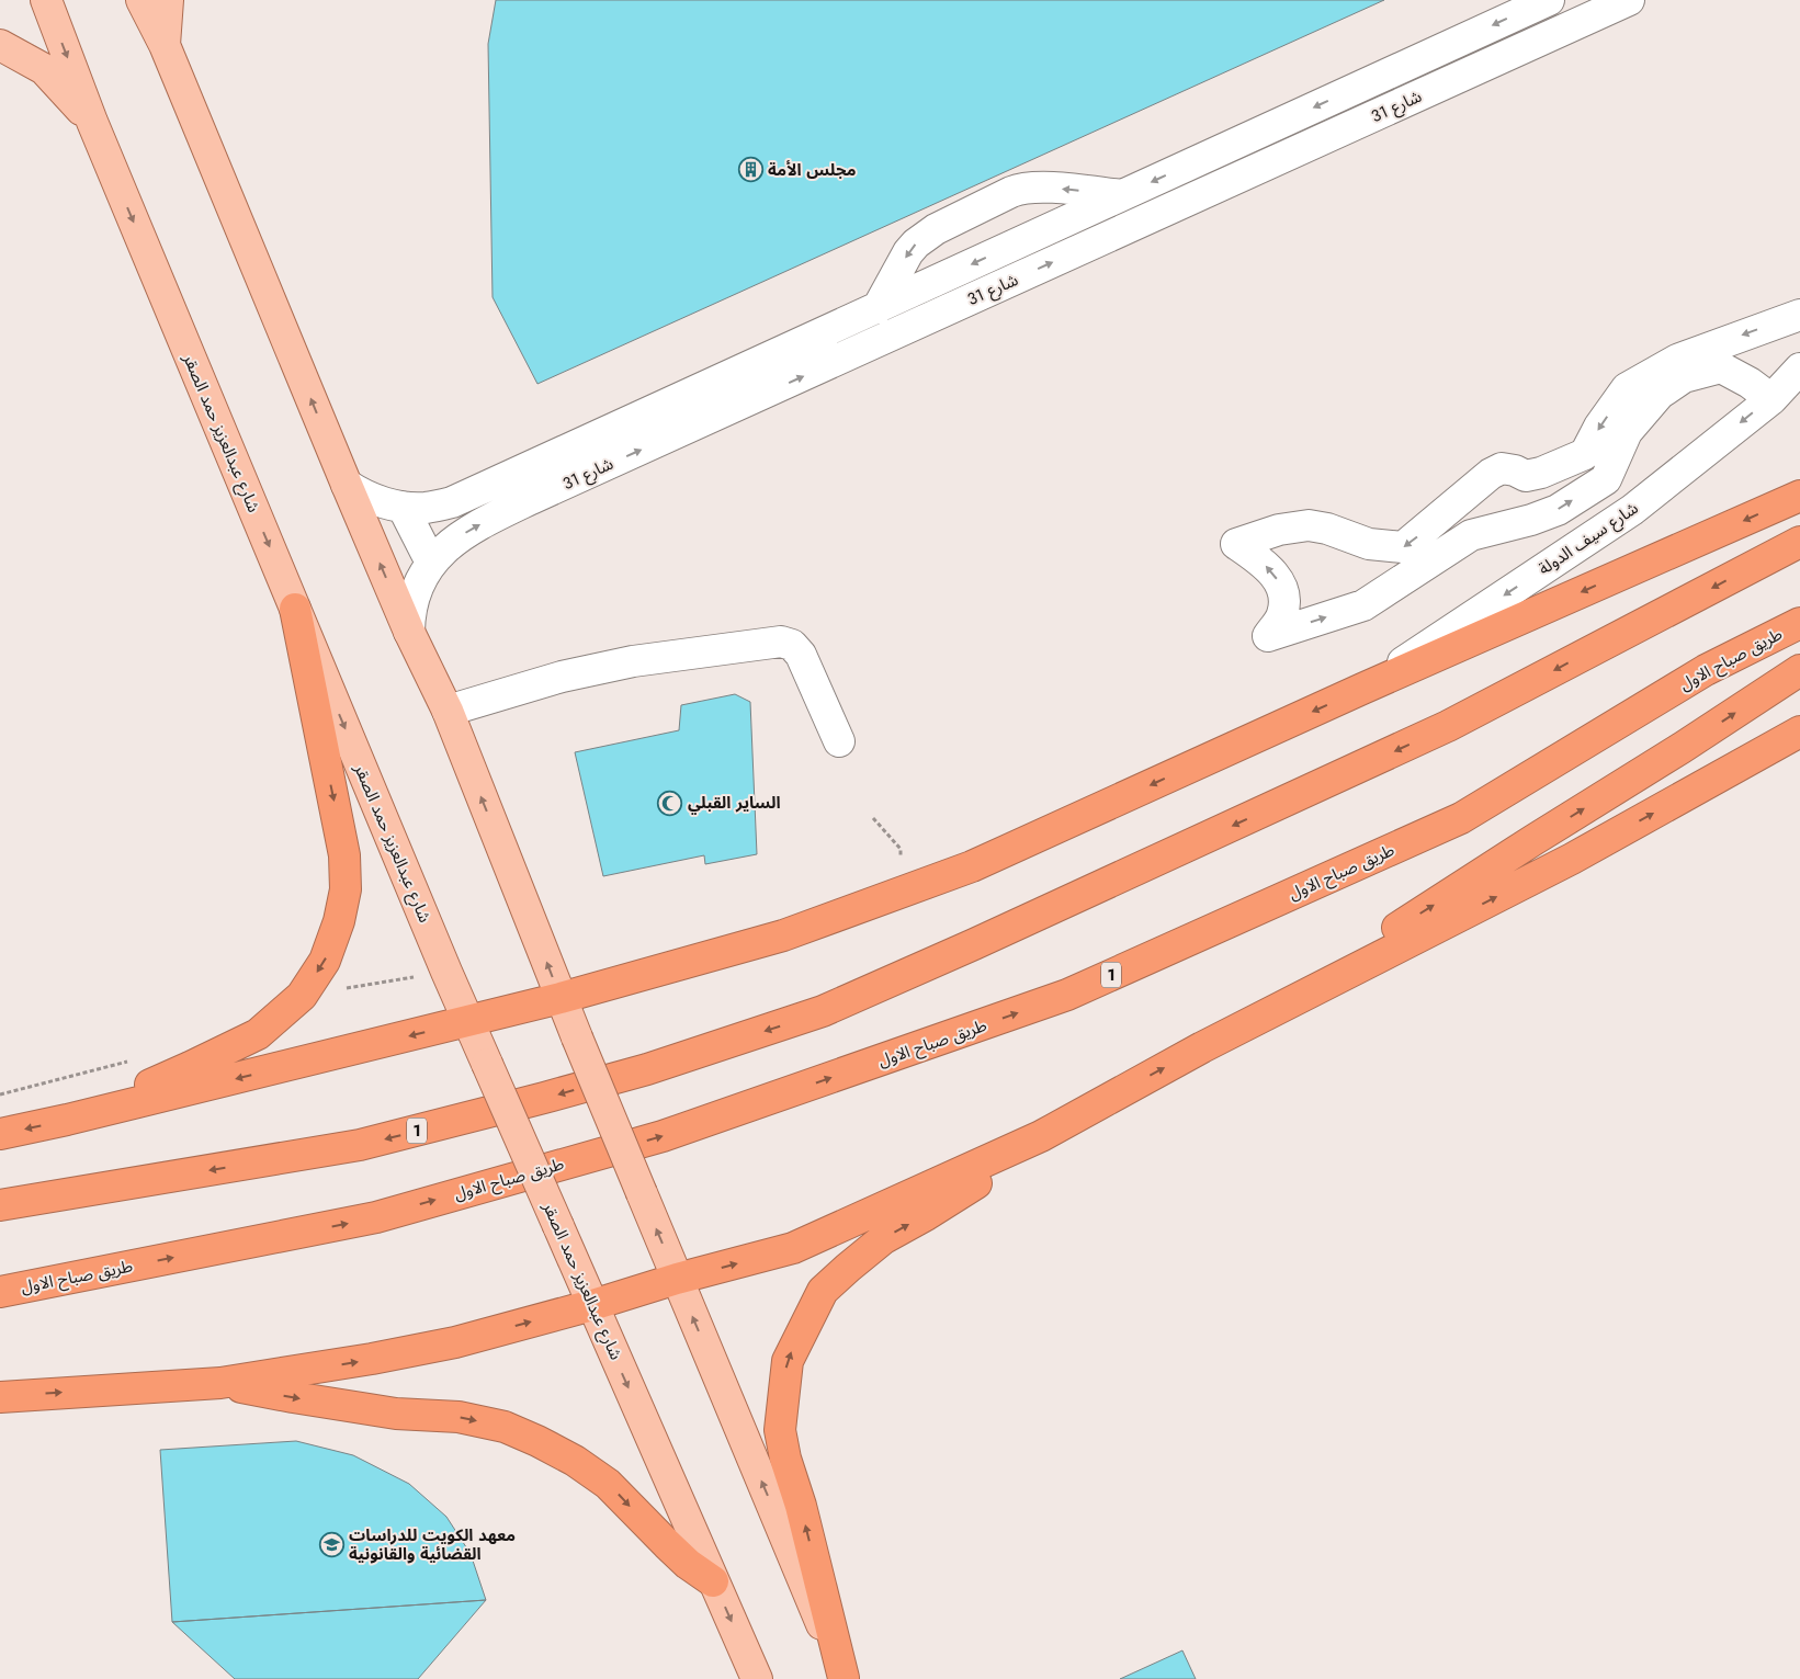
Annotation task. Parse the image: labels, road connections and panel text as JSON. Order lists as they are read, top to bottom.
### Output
{
  "streets": {
    "highway": ["طريق صباح الاول", "1"],
    "main road": ["شارع عبدالعزيز حمد الصقر"],
    "street": ["شارع 31", "شارع سيف الدولة"]
  },
  "places": {
    "building": ["مجلس الأمة"],
    "mosque": ["الساير القبلي"],
    "school or university": ["معهد الكويت للدراسات القضائية والقانونية"]
  }
}
